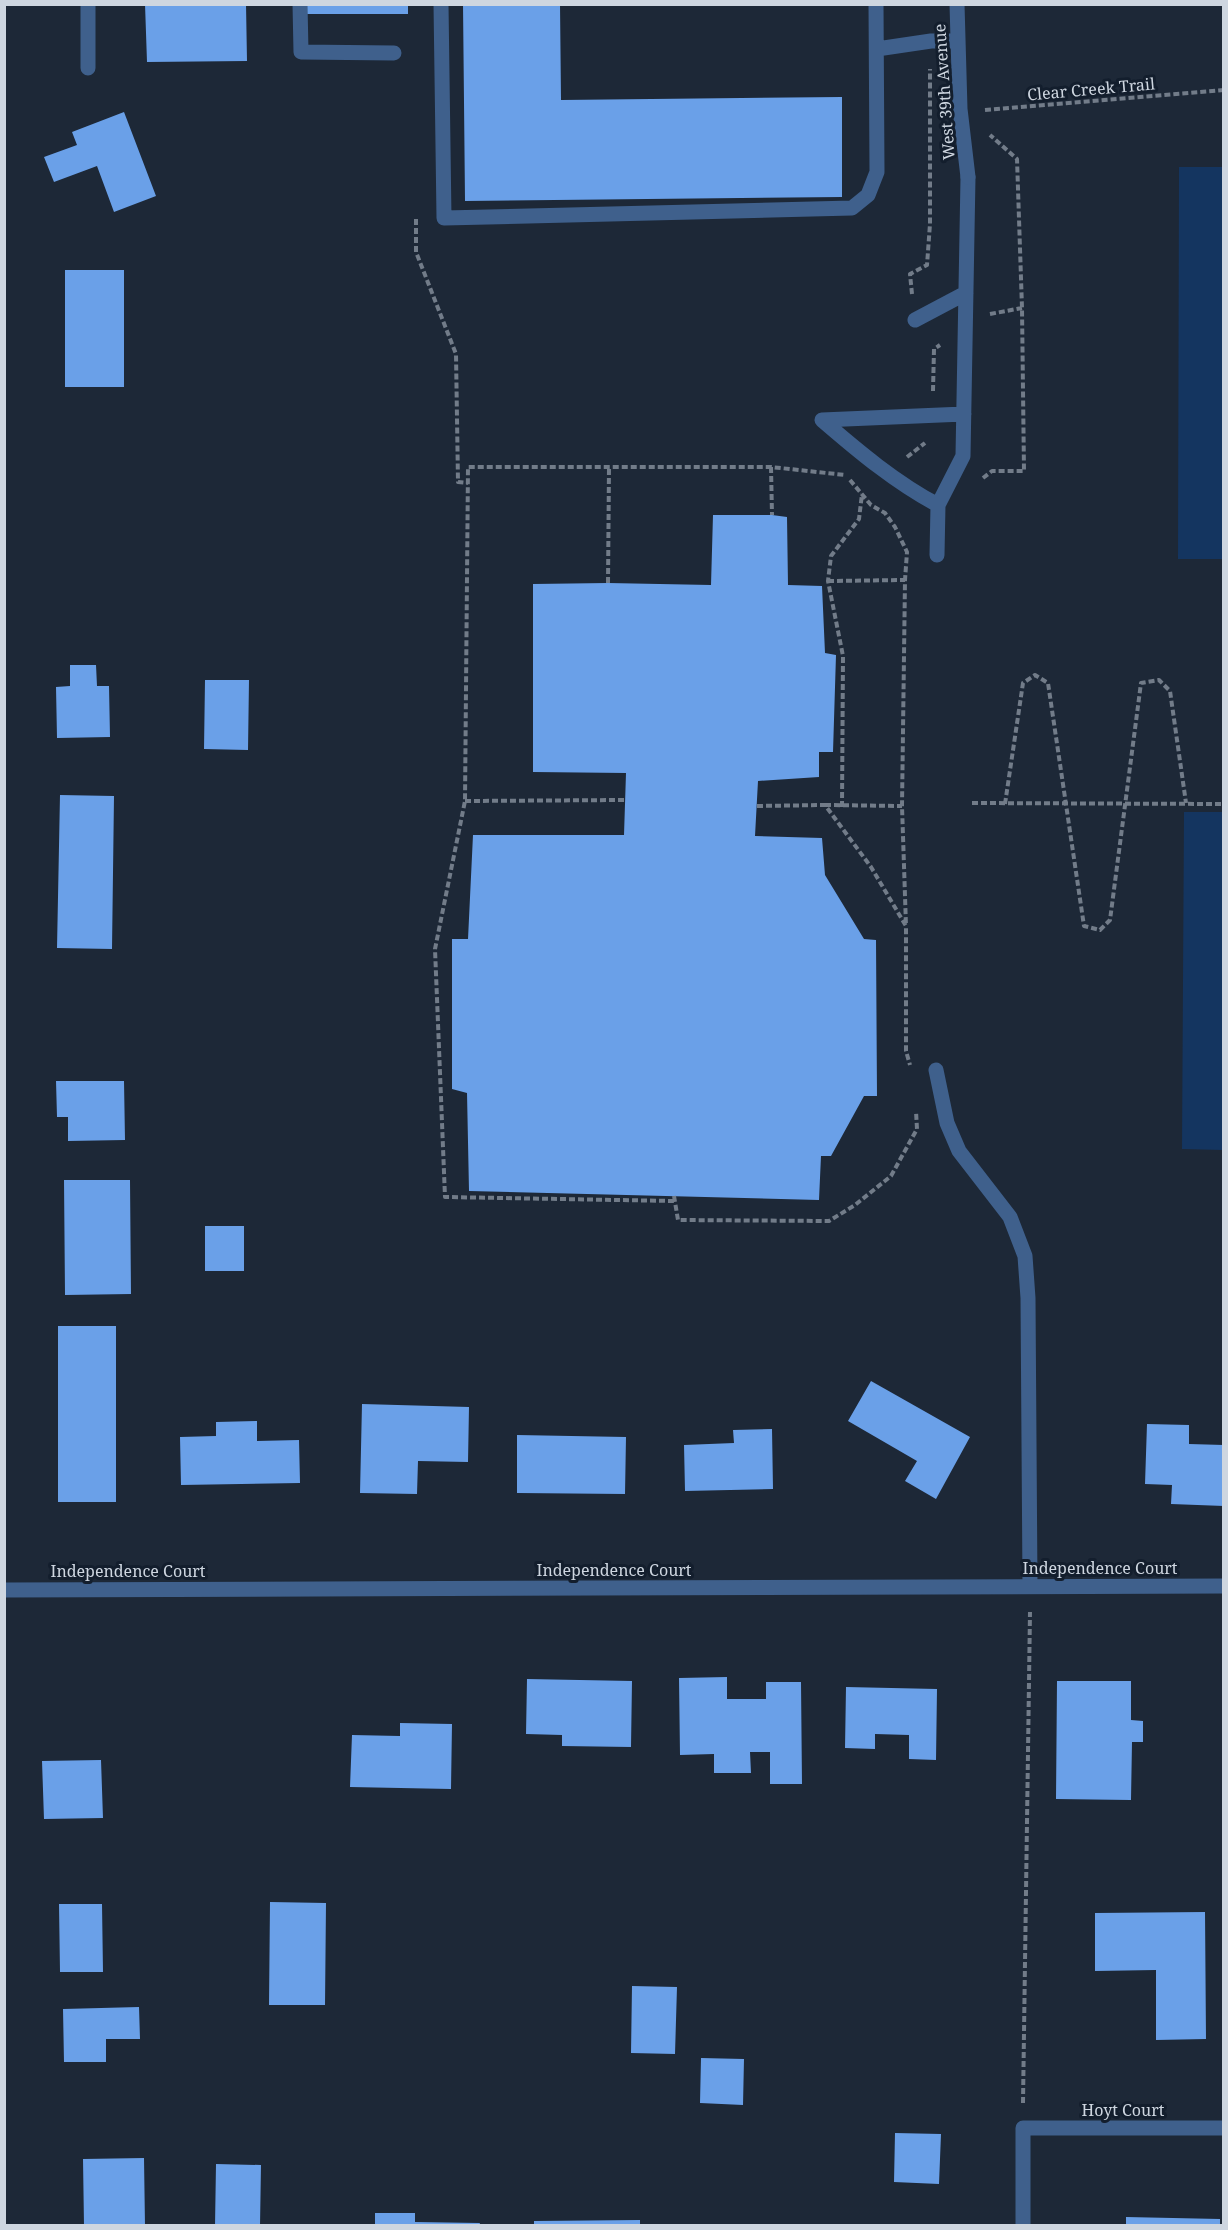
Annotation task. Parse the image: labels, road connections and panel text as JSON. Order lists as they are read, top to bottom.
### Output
{
  "streets": {
    "street": ["West 39th Avenue", "Independence Court", "Hoyt Court"],
    "path": ["Clear Creek Trail"]
  },
  "crossings": [
    ["Clear Creek Trail", "West 39th Avenue"]
  ]
}
